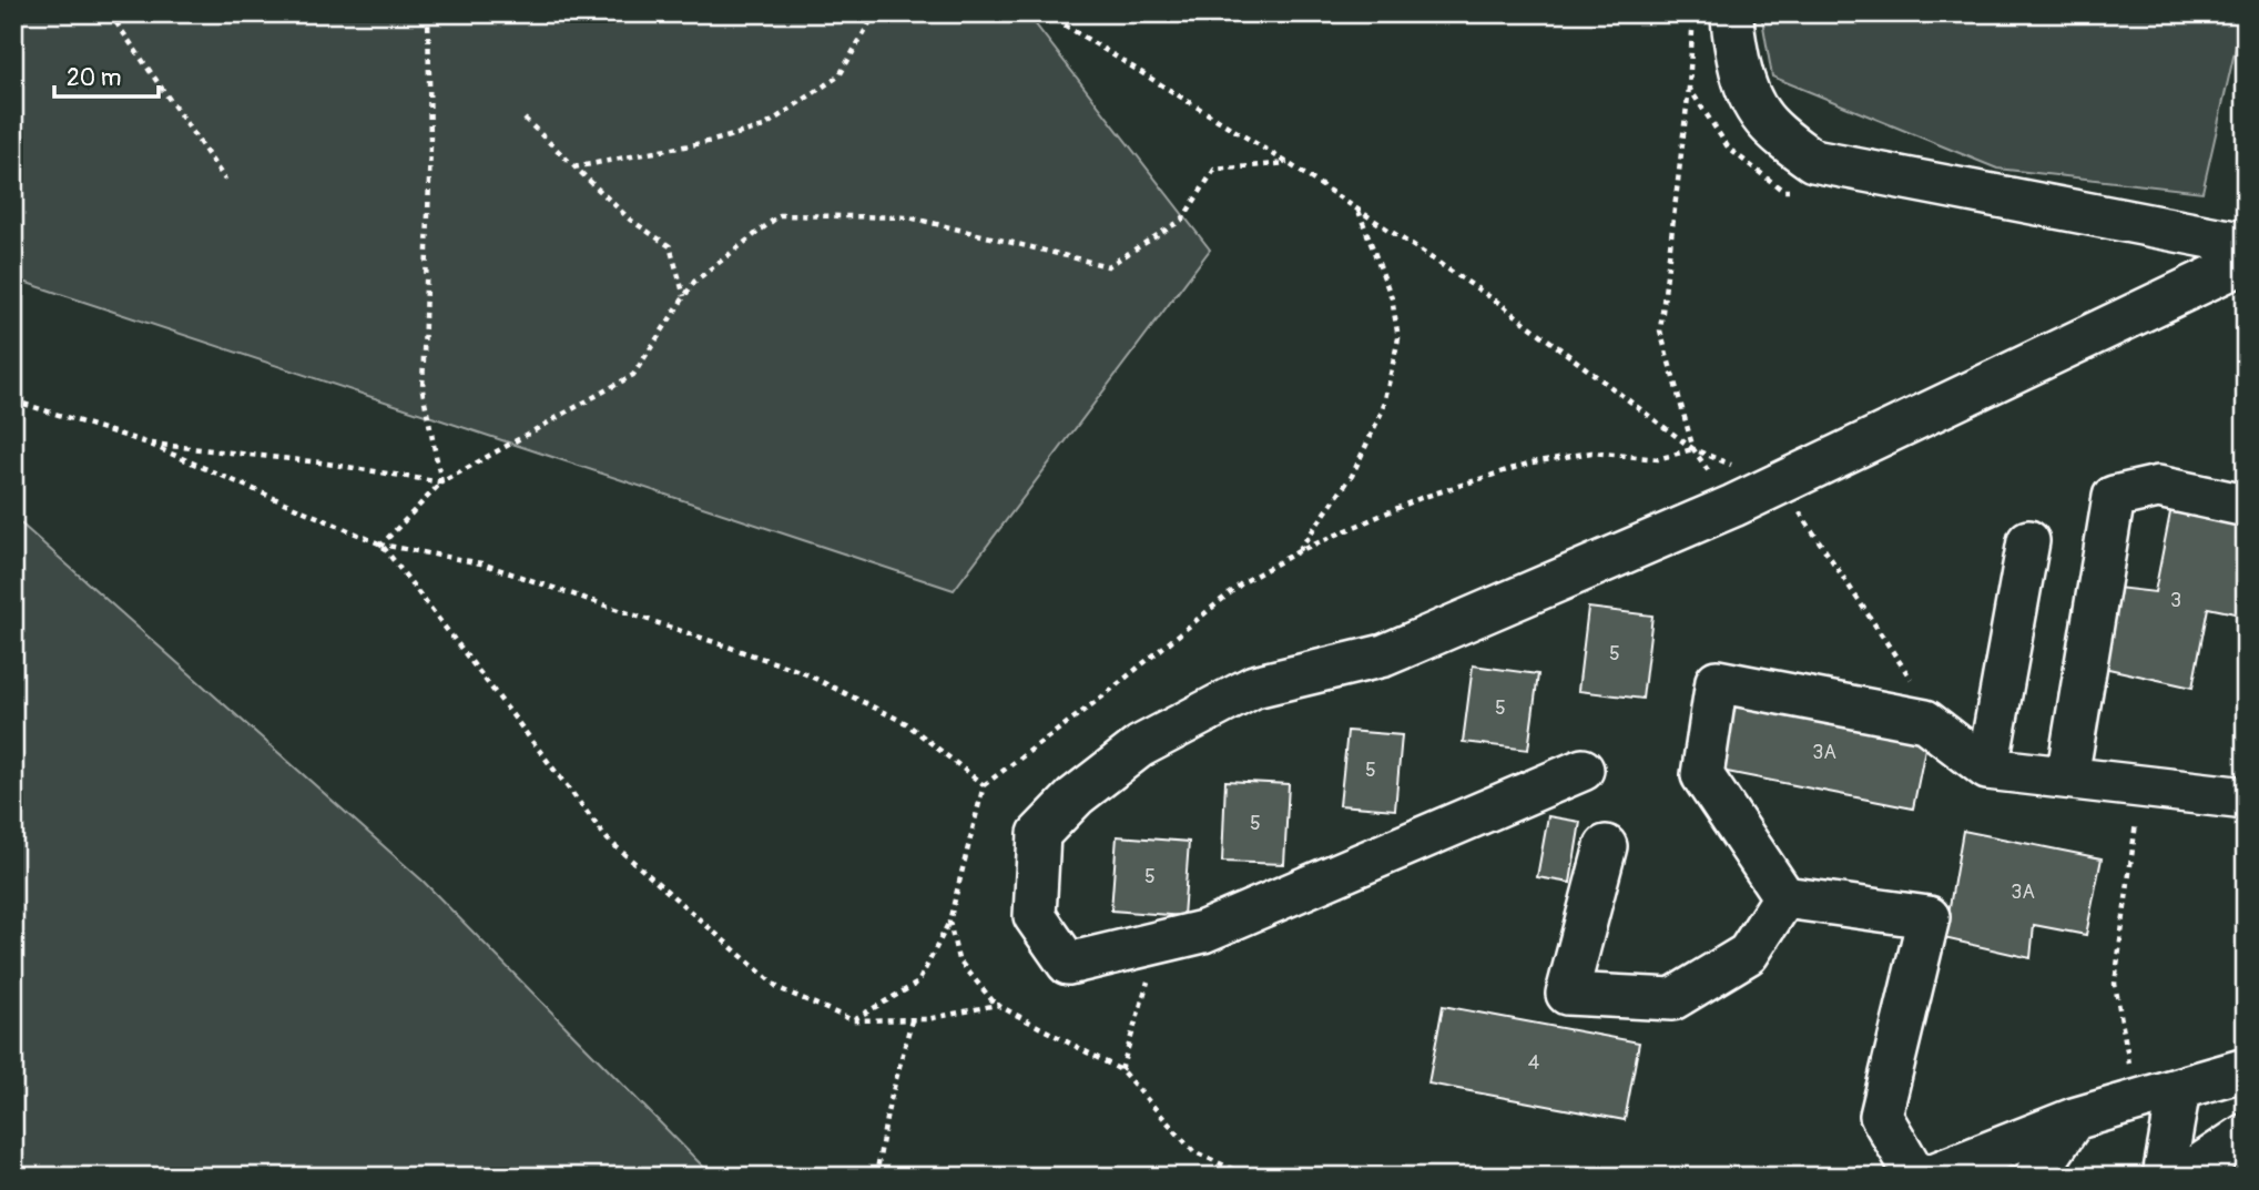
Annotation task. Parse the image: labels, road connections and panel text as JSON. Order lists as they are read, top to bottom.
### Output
{
  "house_numbers": [
    "3",
    "5",
    "5",
    "3А",
    "5",
    "5",
    "5",
    "3А",
    "4"
  ],
  "scale_bar": "20 m"
}
